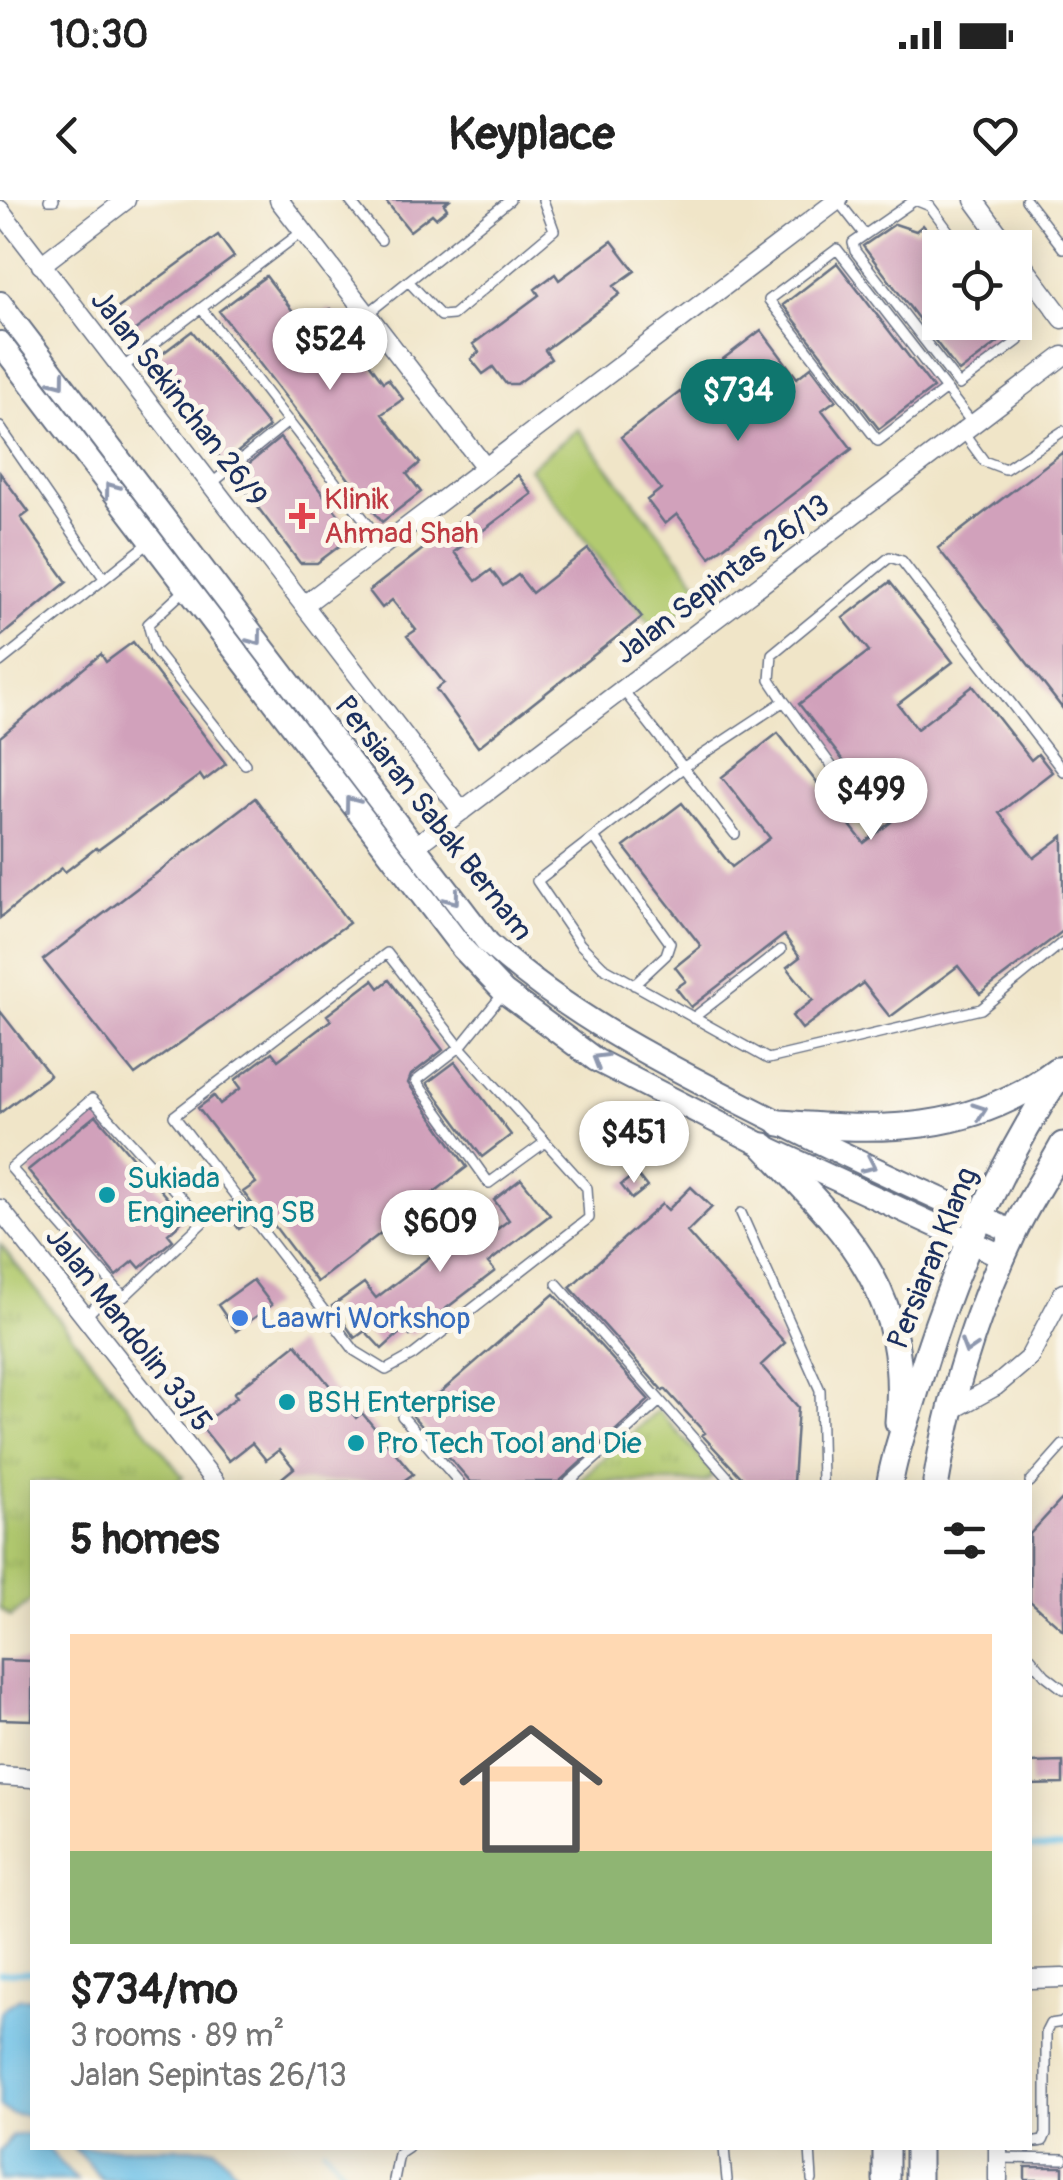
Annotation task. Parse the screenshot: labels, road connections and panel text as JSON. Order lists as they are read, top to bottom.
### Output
{
  "streets": {
    "main road": ["Persiaran Klang"],
    "street": [
      "Jalan Sekinchan 26/9",
      "Jalan Sepintas 26/13",
      "Persiaran Sabak Bernam",
      "Jalan Mandolin 33/5"
    ]
  },
  "crossings": [
    ["Jalan Sekinchan 26/9", "Jalan Sepintas 26/13"],
    ["Jalan Sepintas 26/13", "Persiaran Sabak Bernam"],
    ["Persiaran Sabak Bernam", "Persiaran Klang"]
  ],
  "places": {
    "health": ["Klinik Ahmad Shah"],
    "other": [
      "Sukiada Engineering SB",
      "Laawri Workshop",
      "BSH Enterprise",
      "Pro Tech Tool and Die"
    ]
  },
  "page": {
    "status": "10:30",
    "header": "Keyplace",
    "price": [
      "$524",
      "$734",
      "$499",
      "$451",
      "$609"
    ],
    "heading": "5 homes",
    "list": [
      {
        "name": "$734/mo",
        "note": "3 rooms · 89 m² · Jalan Sepintas 26/13"
      }
    ]
  }
}
